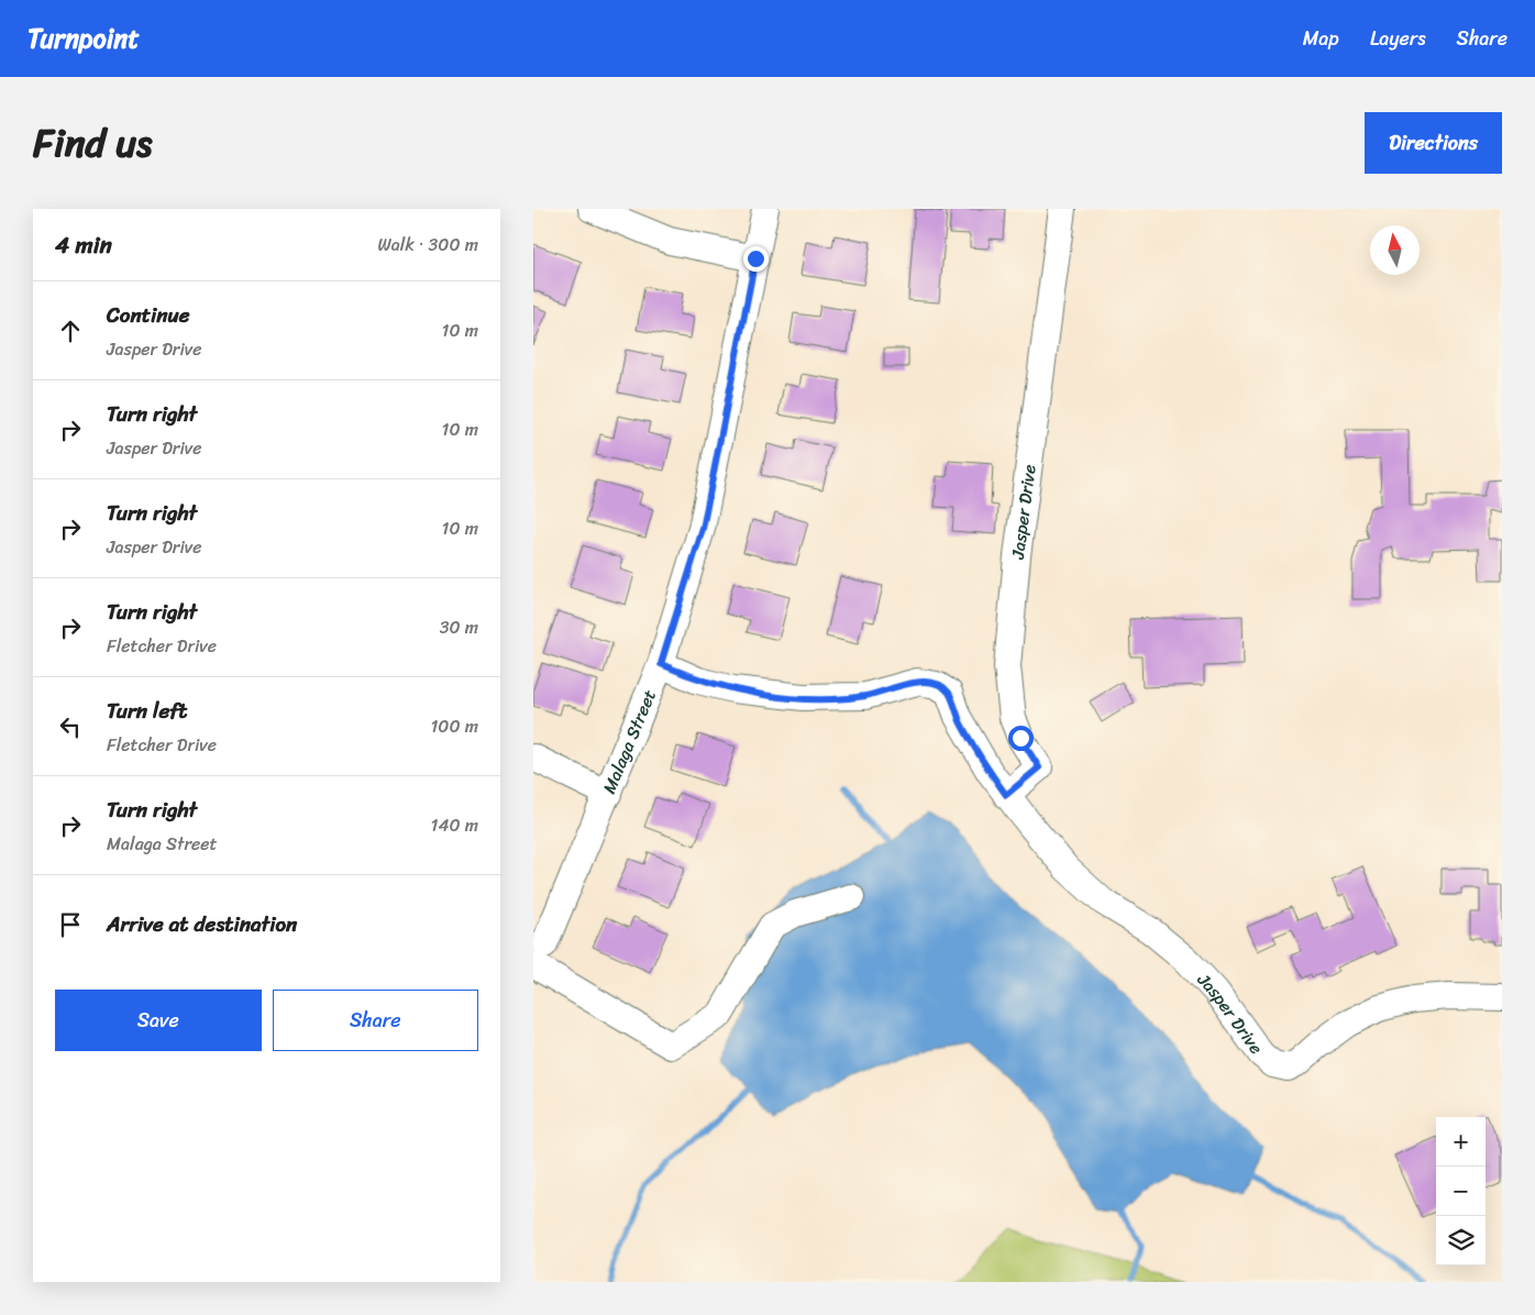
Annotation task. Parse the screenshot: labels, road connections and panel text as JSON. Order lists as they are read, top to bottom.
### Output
{
  "streets": {
    "street": ["Jasper Drive", "Malaga Street"]
  },
  "crossings": [
    ["Jasper Drive", "Malaga Street"]
  ],
  "north": "top",
  "page": {
    "header": "Turnpoint",
    "nav": ["Map", "Layers", "Share"],
    "title": "Find us",
    "buttons": [
      "Directions",
      ["Save", "Share"]
    ],
    "heading": ["4 min", "Walk · 300 m"],
    "list": [
      ["Continue", "Jasper Drive", "10 m"],
      ["Turn right", "Jasper Drive", "10 m"],
      ["Turn right", "Jasper Drive", "10 m"],
      ["Turn right", "Fletcher Drive", "30 m"],
      ["Turn left", "Fletcher Drive", "100 m"],
      ["Turn right", "Malaga Street", "140 m"],
      "Arrive at destination"
    ],
    "map_buttons": ["+", "−"]
  }
}
